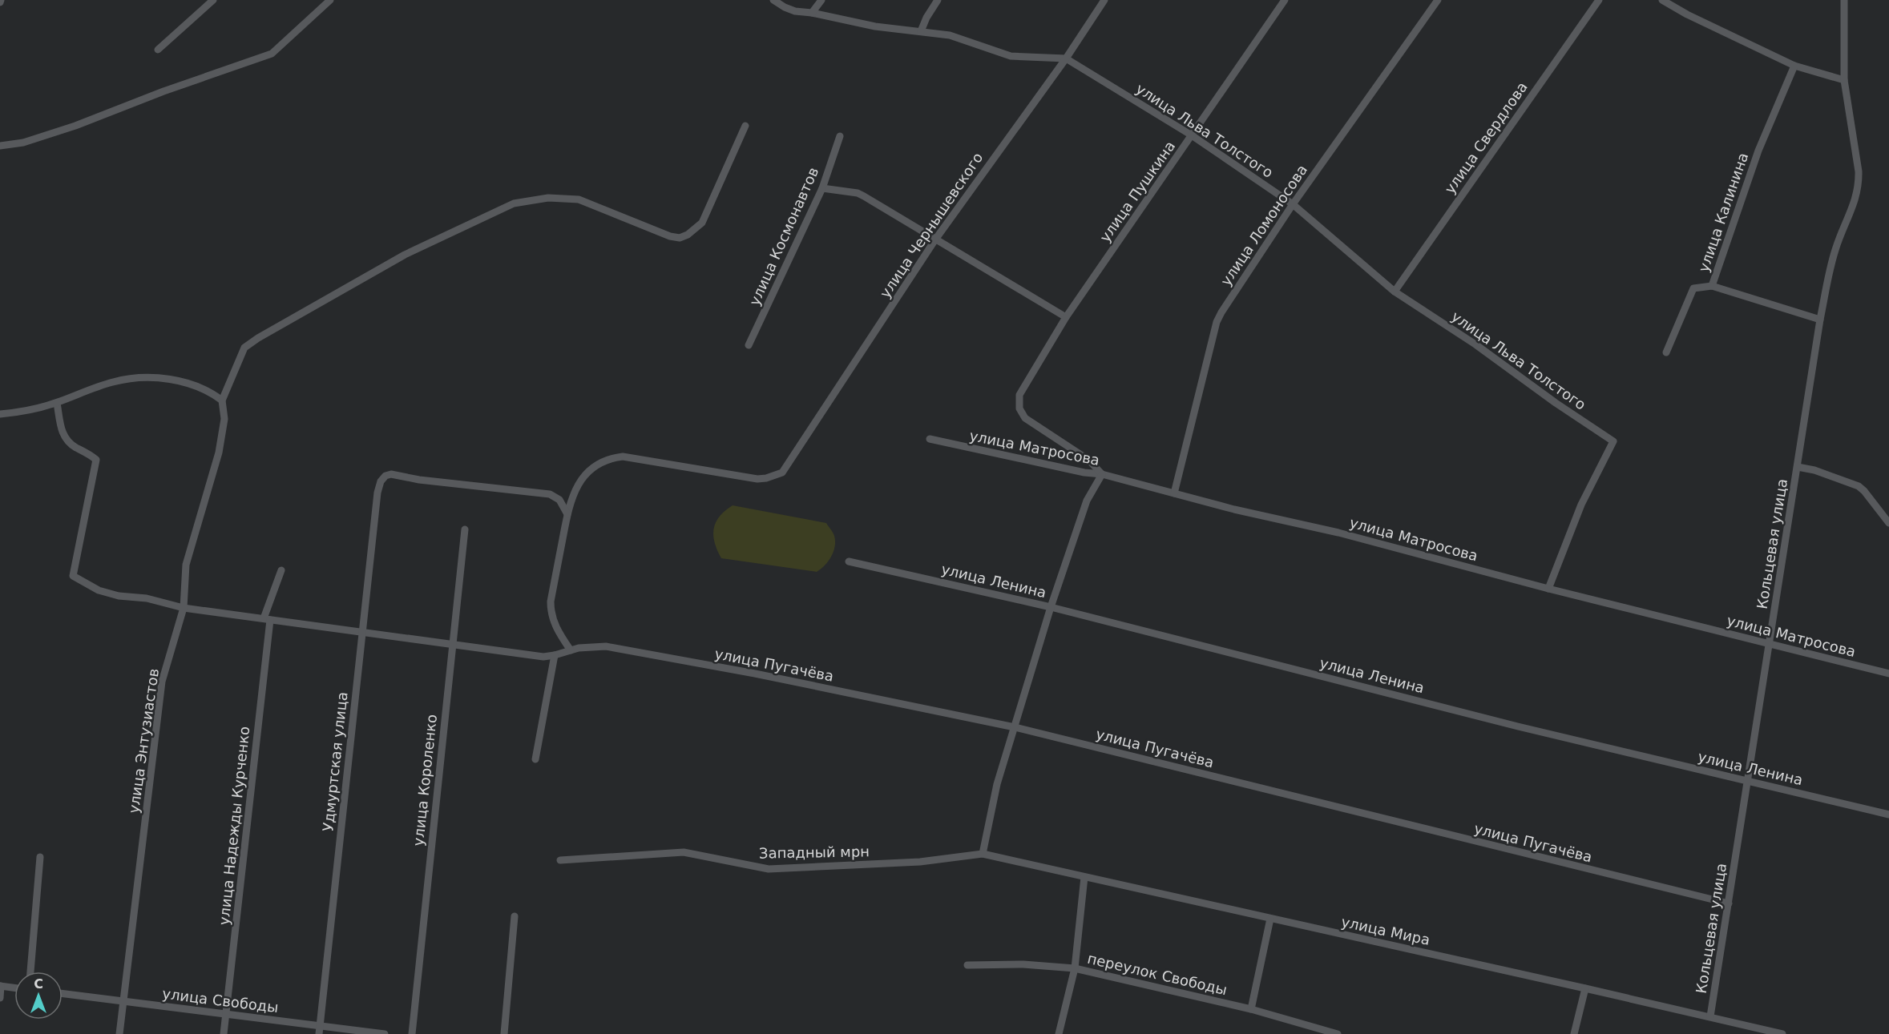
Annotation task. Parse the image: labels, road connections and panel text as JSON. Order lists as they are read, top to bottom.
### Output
{
  "streets": {
    "street": [
      "улица Льва Толстого",
      "улица Свердлова",
      "улица Пушкина",
      "улица Калинина",
      "улица Чернышевского",
      "улица Ломоносова",
      "улица Космонавтов",
      "улица Матросова",
      "Кольцевая улица",
      "улица Ленина",
      "улица Пугачёва",
      "улица Энтузиастов",
      "Удмуртская улица",
      "улица Короленко",
      "улица Надежды Курченко",
      "Западный мрн",
      "улица Мира",
      "переулок Свободы",
      "улица Свободы"
    ]
  },
  "crossings": [
    ["улица Льва Толстого", "улица Свердлова"],
    ["улица Льва Толстого", "улица Пушкина"],
    ["улица Льва Толстого", "улица Чернышевского"],
    ["улица Льва Толстого", "улица Ломоносова"],
    ["улица Льва Толстого", "улица Матросова"],
    ["улица Пушкина", "улица Матросова"],
    ["улица Чернышевского", "Удмуртская улица"],
    ["улица Ломоносова", "улица Матросова"],
    ["улица Матросова", "Кольцевая улица"],
    ["Кольцевая улица", "улица Ленина"],
    ["Кольцевая улица", "улица Пугачёва"],
    ["Кольцевая улица", "улица Мира"],
    ["улица Пугачёва", "улица Энтузиастов"],
    ["улица Пугачёва", "Удмуртская улица"],
    ["улица Пугачёва", "улица Короленко"],
    ["улица Пугачёва", "улица Надежды Курченко"],
    ["улица Энтузиастов", "улица Свободы"],
    ["Удмуртская улица", "улица Свободы"],
    ["улица Надежды Курченко", "улица Свободы"],
    ["Западный мрн", "улица Мира"]
  ],
  "north": "top"
}
